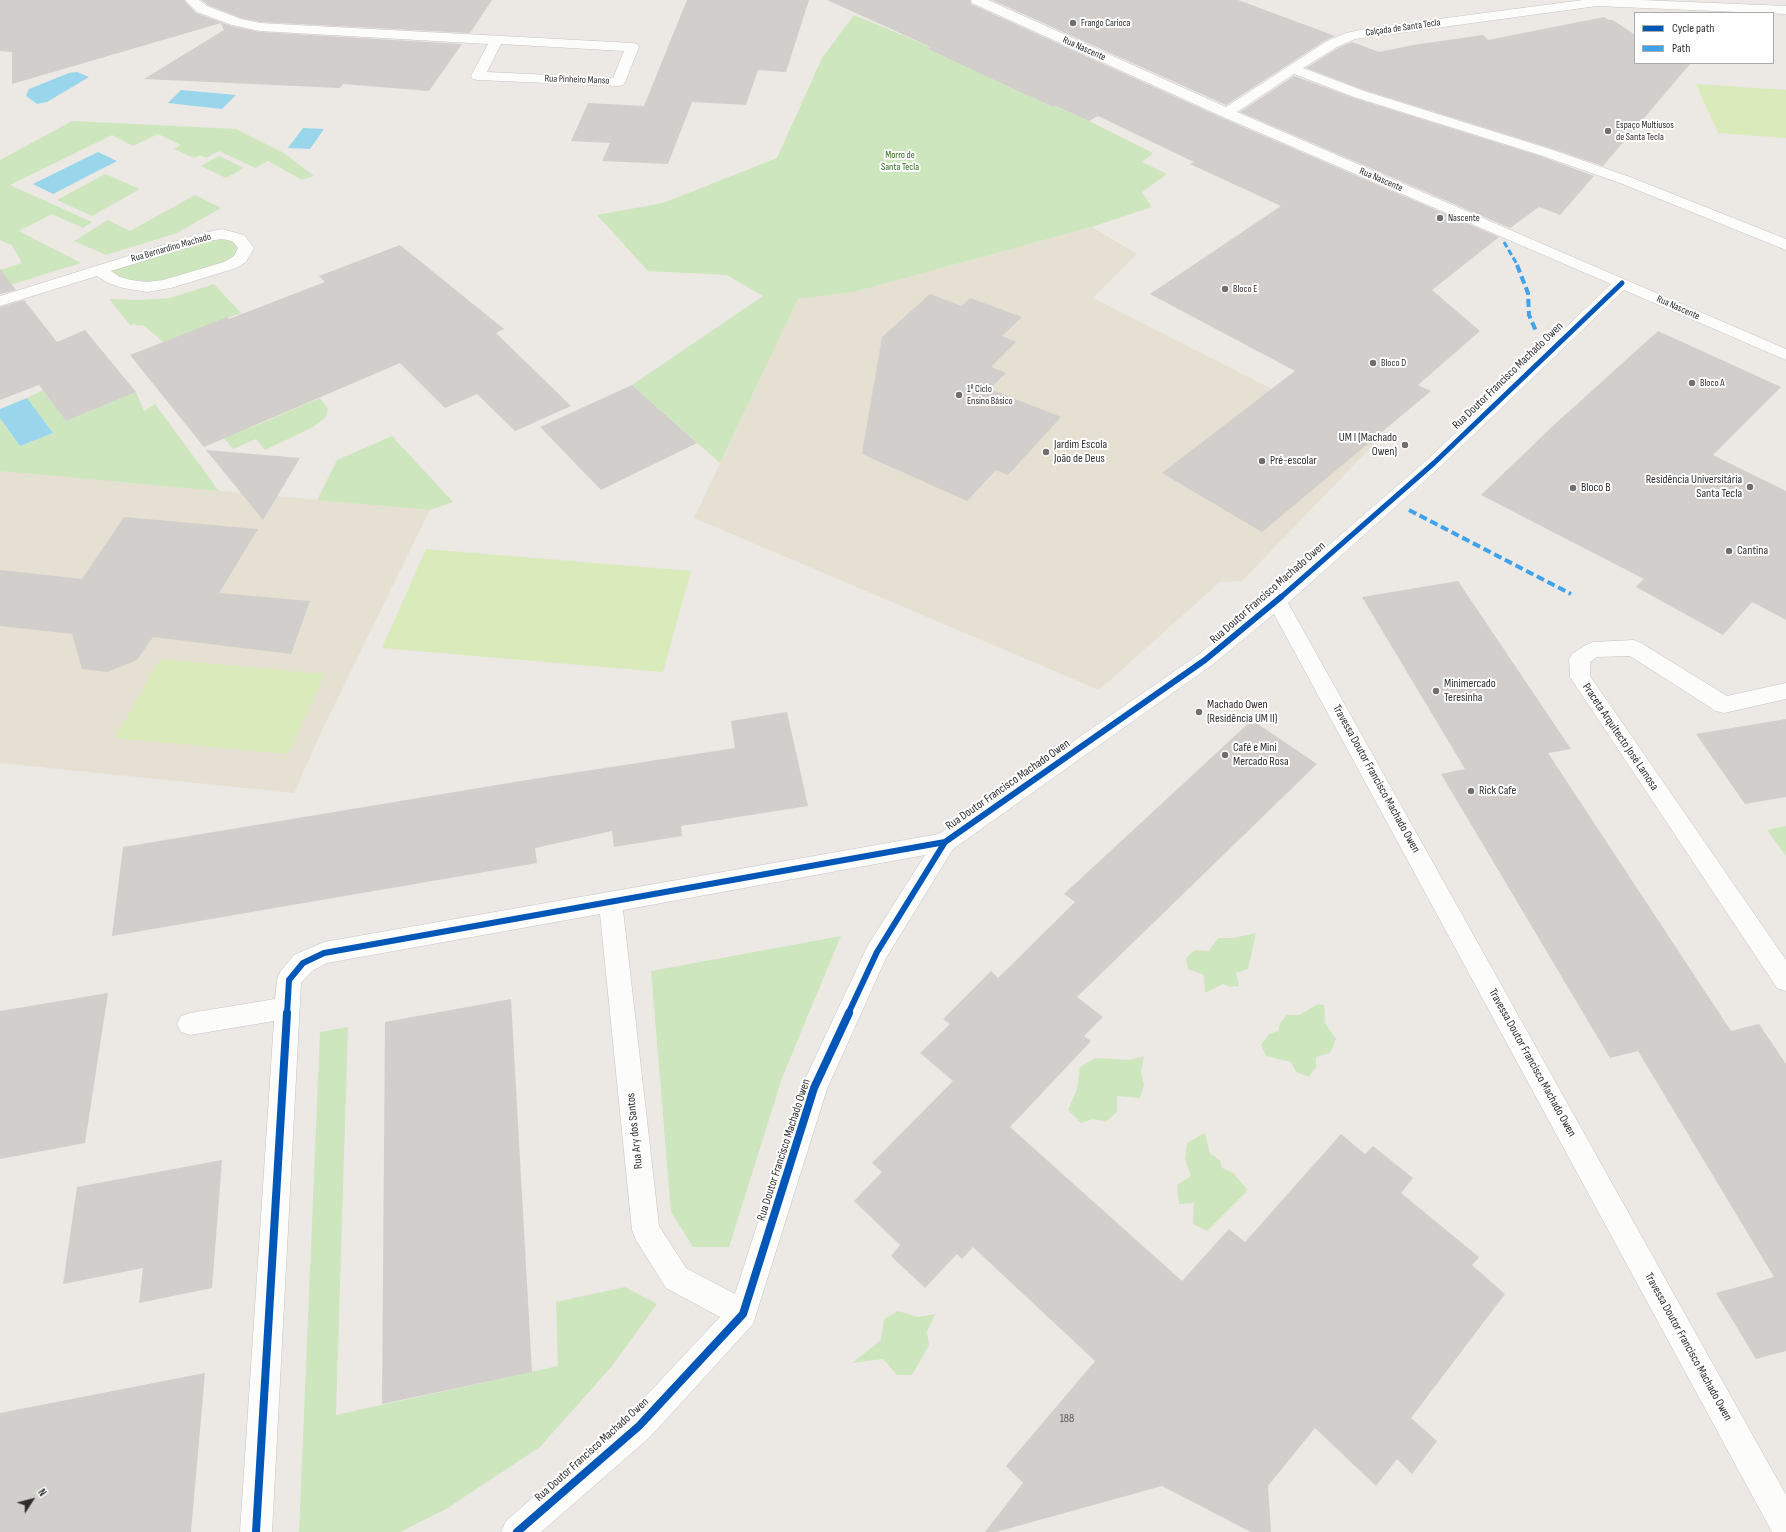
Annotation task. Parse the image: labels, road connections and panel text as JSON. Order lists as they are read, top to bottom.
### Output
{
  "streets": {
    "street": [
      "Calçada de Santa Tecla",
      "Rua Nascente",
      "Rua Pinheiro Manso",
      "Rua Bernardino Machado",
      "Rua Doutor Francisco Machado Owen",
      "Praceta Arquitecto José Lamosa",
      "Travessa Doutor Francisco Machado Owen",
      "Rua Ary dos Santos"
    ]
  },
  "crossings": [
    ["Calçada de Santa Tecla", "Rua Nascente"],
    ["Rua Nascente", "Rua Doutor Francisco Machado Owen"],
    ["Rua Doutor Francisco Machado Owen", "Travessa Doutor Francisco Machado Owen"],
    ["Rua Doutor Francisco Machado Owen", "Rua Ary dos Santos"]
  ],
  "parks": ["Morro de Santa Tecla"],
  "places": [
    "Frango Carioca",
    "Espaço Multiusos de Santa Tecla",
    "Nascente",
    "Bloco E",
    "Bloco D",
    "Bloco A",
    "1º Ciclo Ensino Básico",
    "UM I (Machado Owen)",
    "Jardim Escola João de Deus",
    "Pré-escolar",
    "Residência Universitária Santa Tecla",
    "Bloco B",
    "Cantina",
    "Minimercado Teresinha",
    "Machado Owen (Residência UM II)",
    "Café e Mini Mercado Rosa",
    "Rick Cafe"
  ],
  "house_numbers": ["188"],
  "legend": ["Cycle path", "Path"],
  "north": "top right"
}
